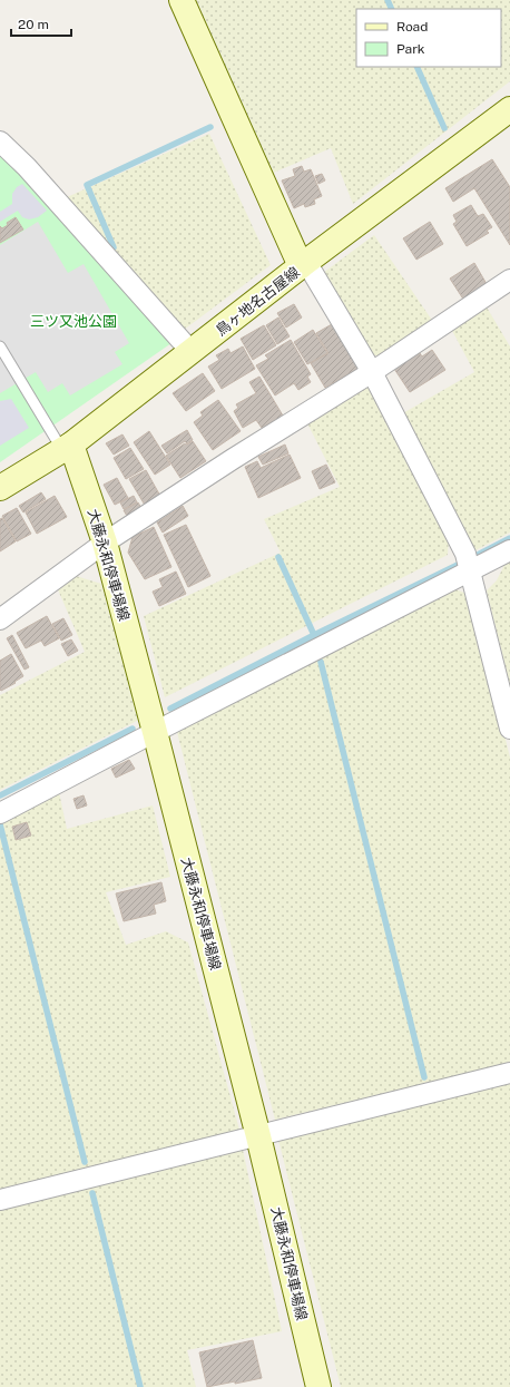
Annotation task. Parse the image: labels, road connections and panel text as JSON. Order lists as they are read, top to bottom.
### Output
{
  "streets": {
    "main road": ["鳥ヶ地名古屋線", "大藤永和停車場線"]
  },
  "crossings": [
    ["鳥ヶ地名古屋線", "大藤永和停車場線"]
  ],
  "parks": ["三ツ又池公園"],
  "legend": ["Road", "Park"],
  "scale_bar": "20 m"
}
